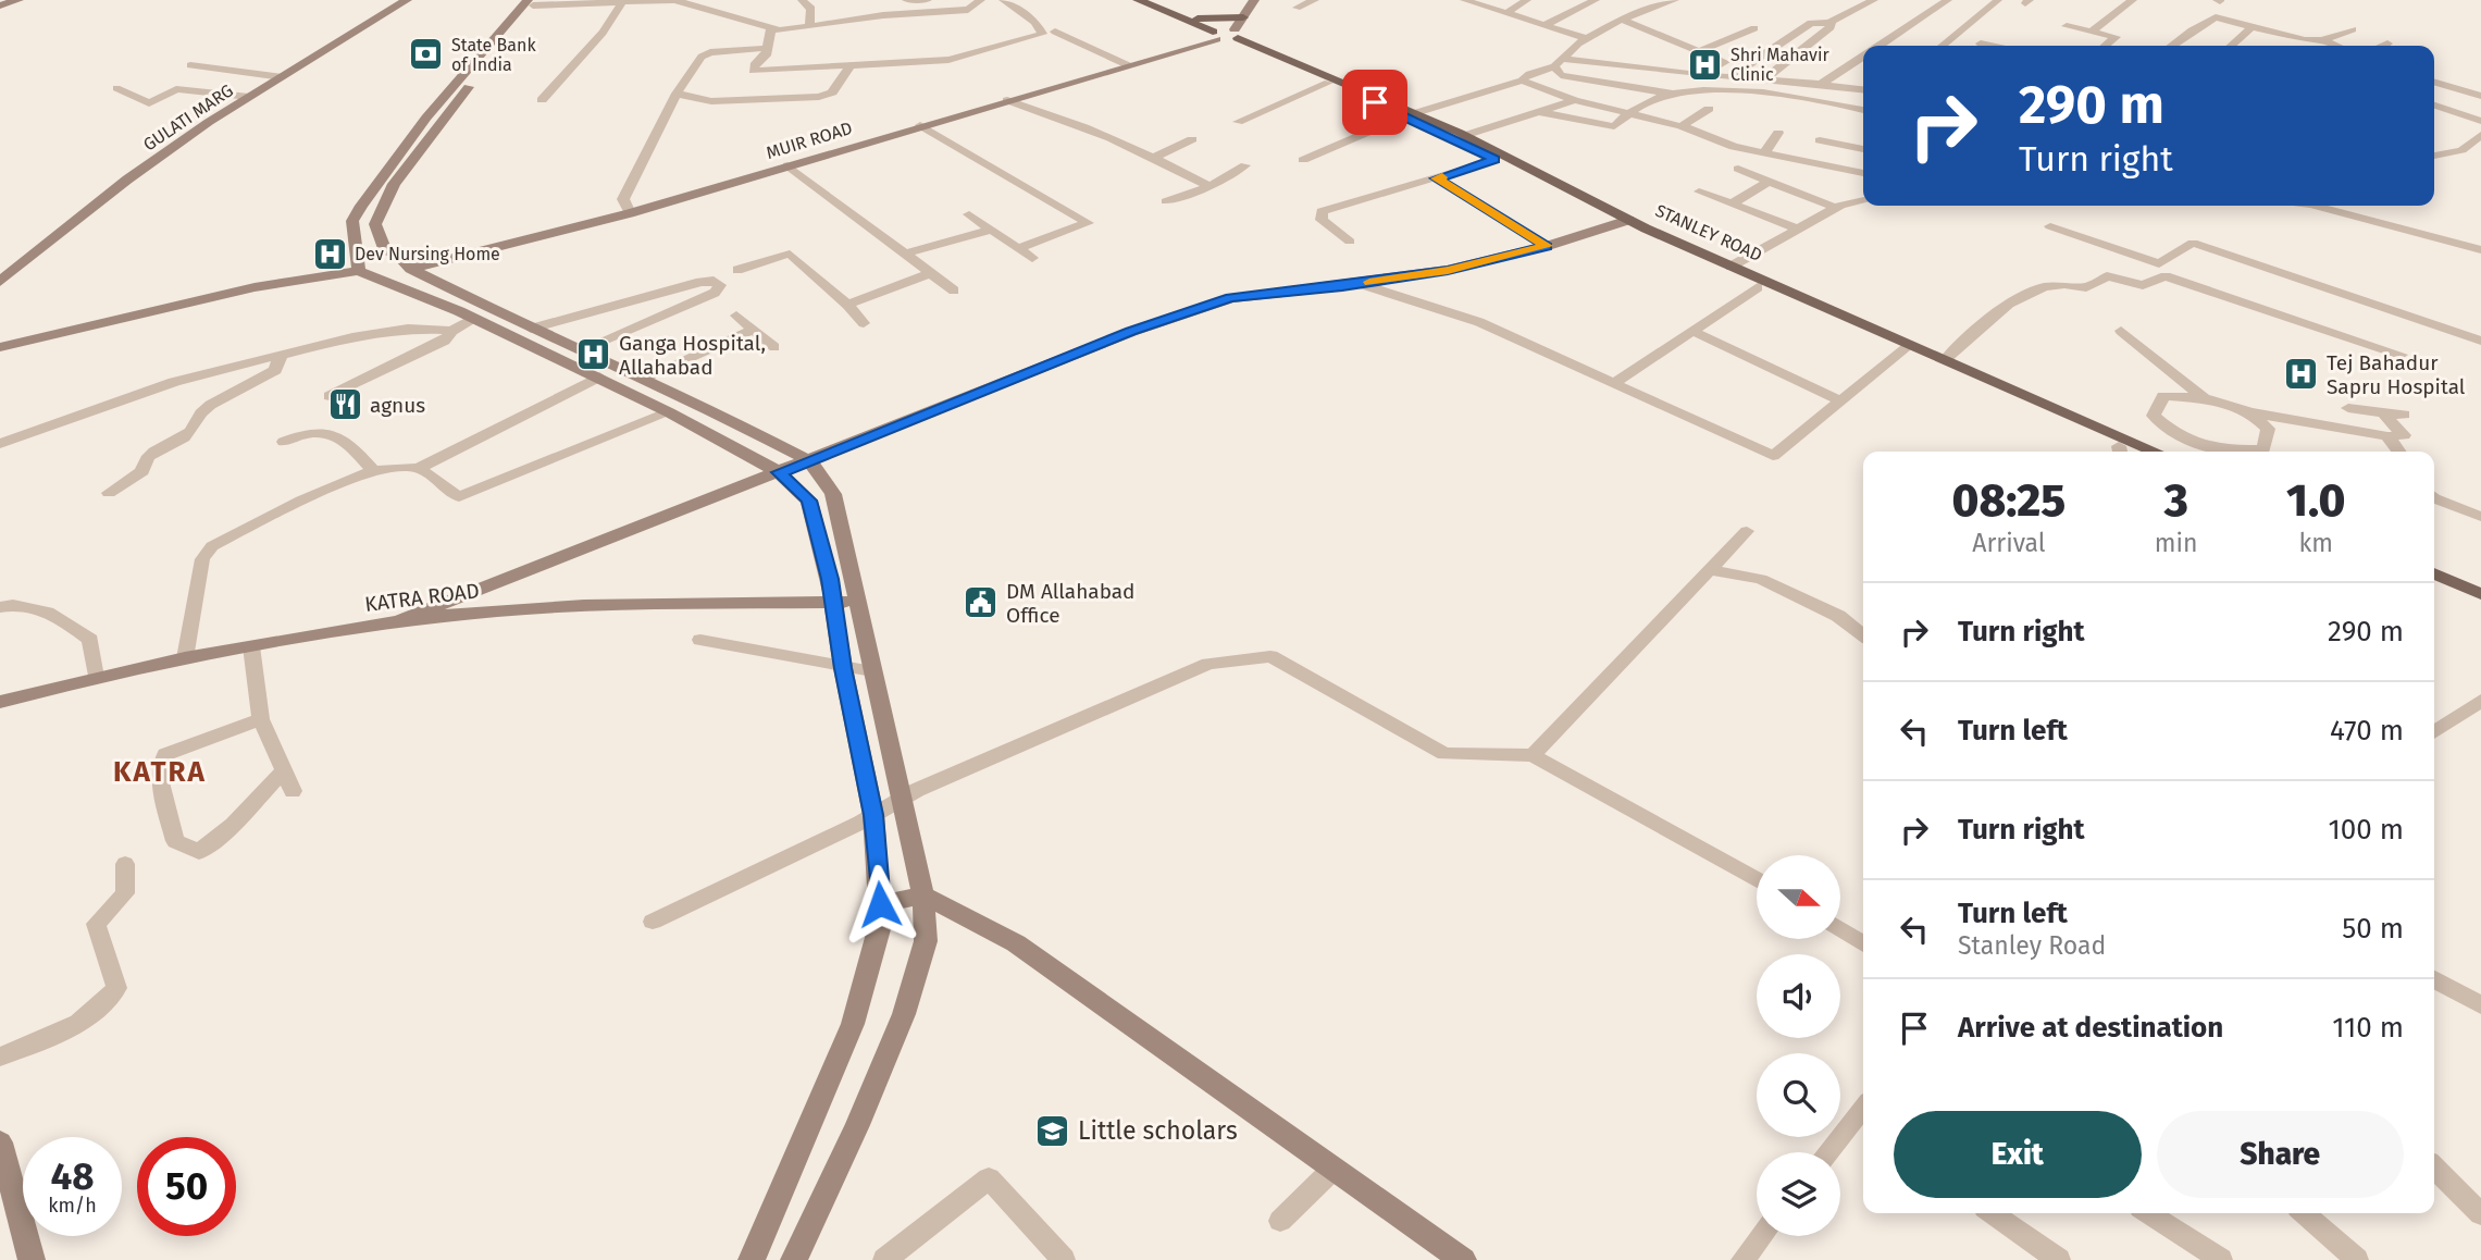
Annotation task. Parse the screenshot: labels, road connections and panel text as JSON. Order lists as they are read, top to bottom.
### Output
{
  "streets": {
    "main road": [
      "GULATI MARG",
      "MUIR ROAD",
      "STANLEY ROAD",
      "KATRA ROAD"
    ]
  },
  "crossings": [
    ["MUIR ROAD", "STANLEY ROAD"]
  ],
  "districts": ["KATRA"],
  "places": {
    "bank": ["State Bank of India"],
    "hospital": [
      "Shri Mahavir Clinic",
      "Dev Nursing Home",
      "Ganga Hospital, Allahabad",
      "Tej Bahadur Sapru Hospital"
    ],
    "restaurant": ["agnus"],
    "public building": ["DM Allahabad Office"],
    "school or university": ["Little scholars"]
  },
  "north": "right",
  "page": {
    "turn": ["290 m", "Turn right"],
    "eta": [
      "08:25",
      "Arrival",
      "3",
      "min",
      "1.0",
      "km"
    ],
    "list": [
      {
        "name": "Turn right",
        "value": "290 m"
      },
      {
        "name": "Turn left",
        "value": "470 m"
      },
      {
        "name": "Turn right",
        "value": "100 m"
      },
      {
        "name": "Turn left",
        "note": "Stanley Road",
        "value": "50 m"
      },
      {
        "name": "Arrive at destination",
        "value": "110 m"
      }
    ],
    "buttons": ["Exit", "Share"],
    "speed": "48 km/h",
    "limit": "50"
  }
}
